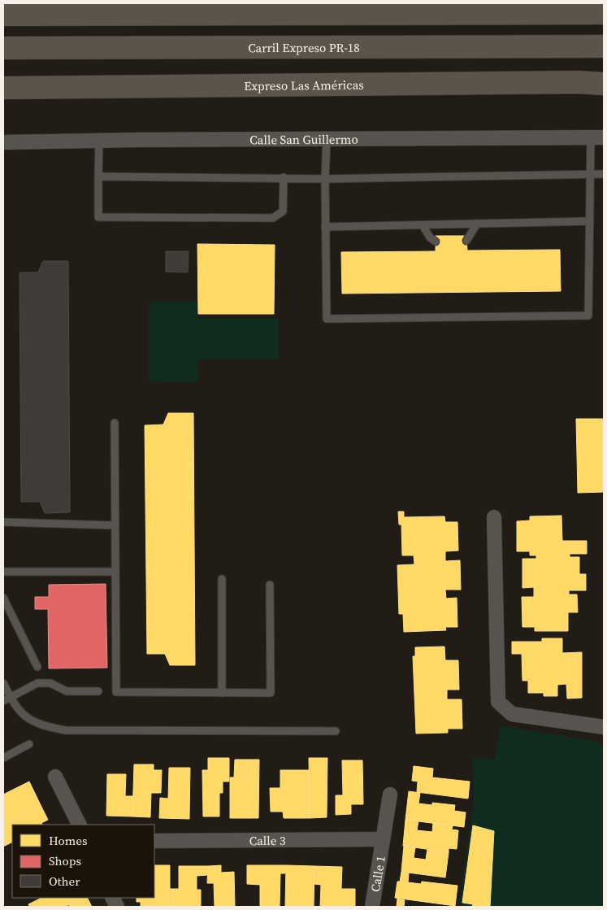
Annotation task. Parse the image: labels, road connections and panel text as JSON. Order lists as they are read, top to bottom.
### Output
{
  "streets": {
    "highway": ["Carril Expreso PR-18", "Expreso Las Américas"],
    "street": ["Calle San Guillermo", "Calle 3", "Calle 1"]
  },
  "crossings": [
    ["Calle 3", "Calle 1"]
  ],
  "legend": ["Homes", "Shops", "Other"]
}
